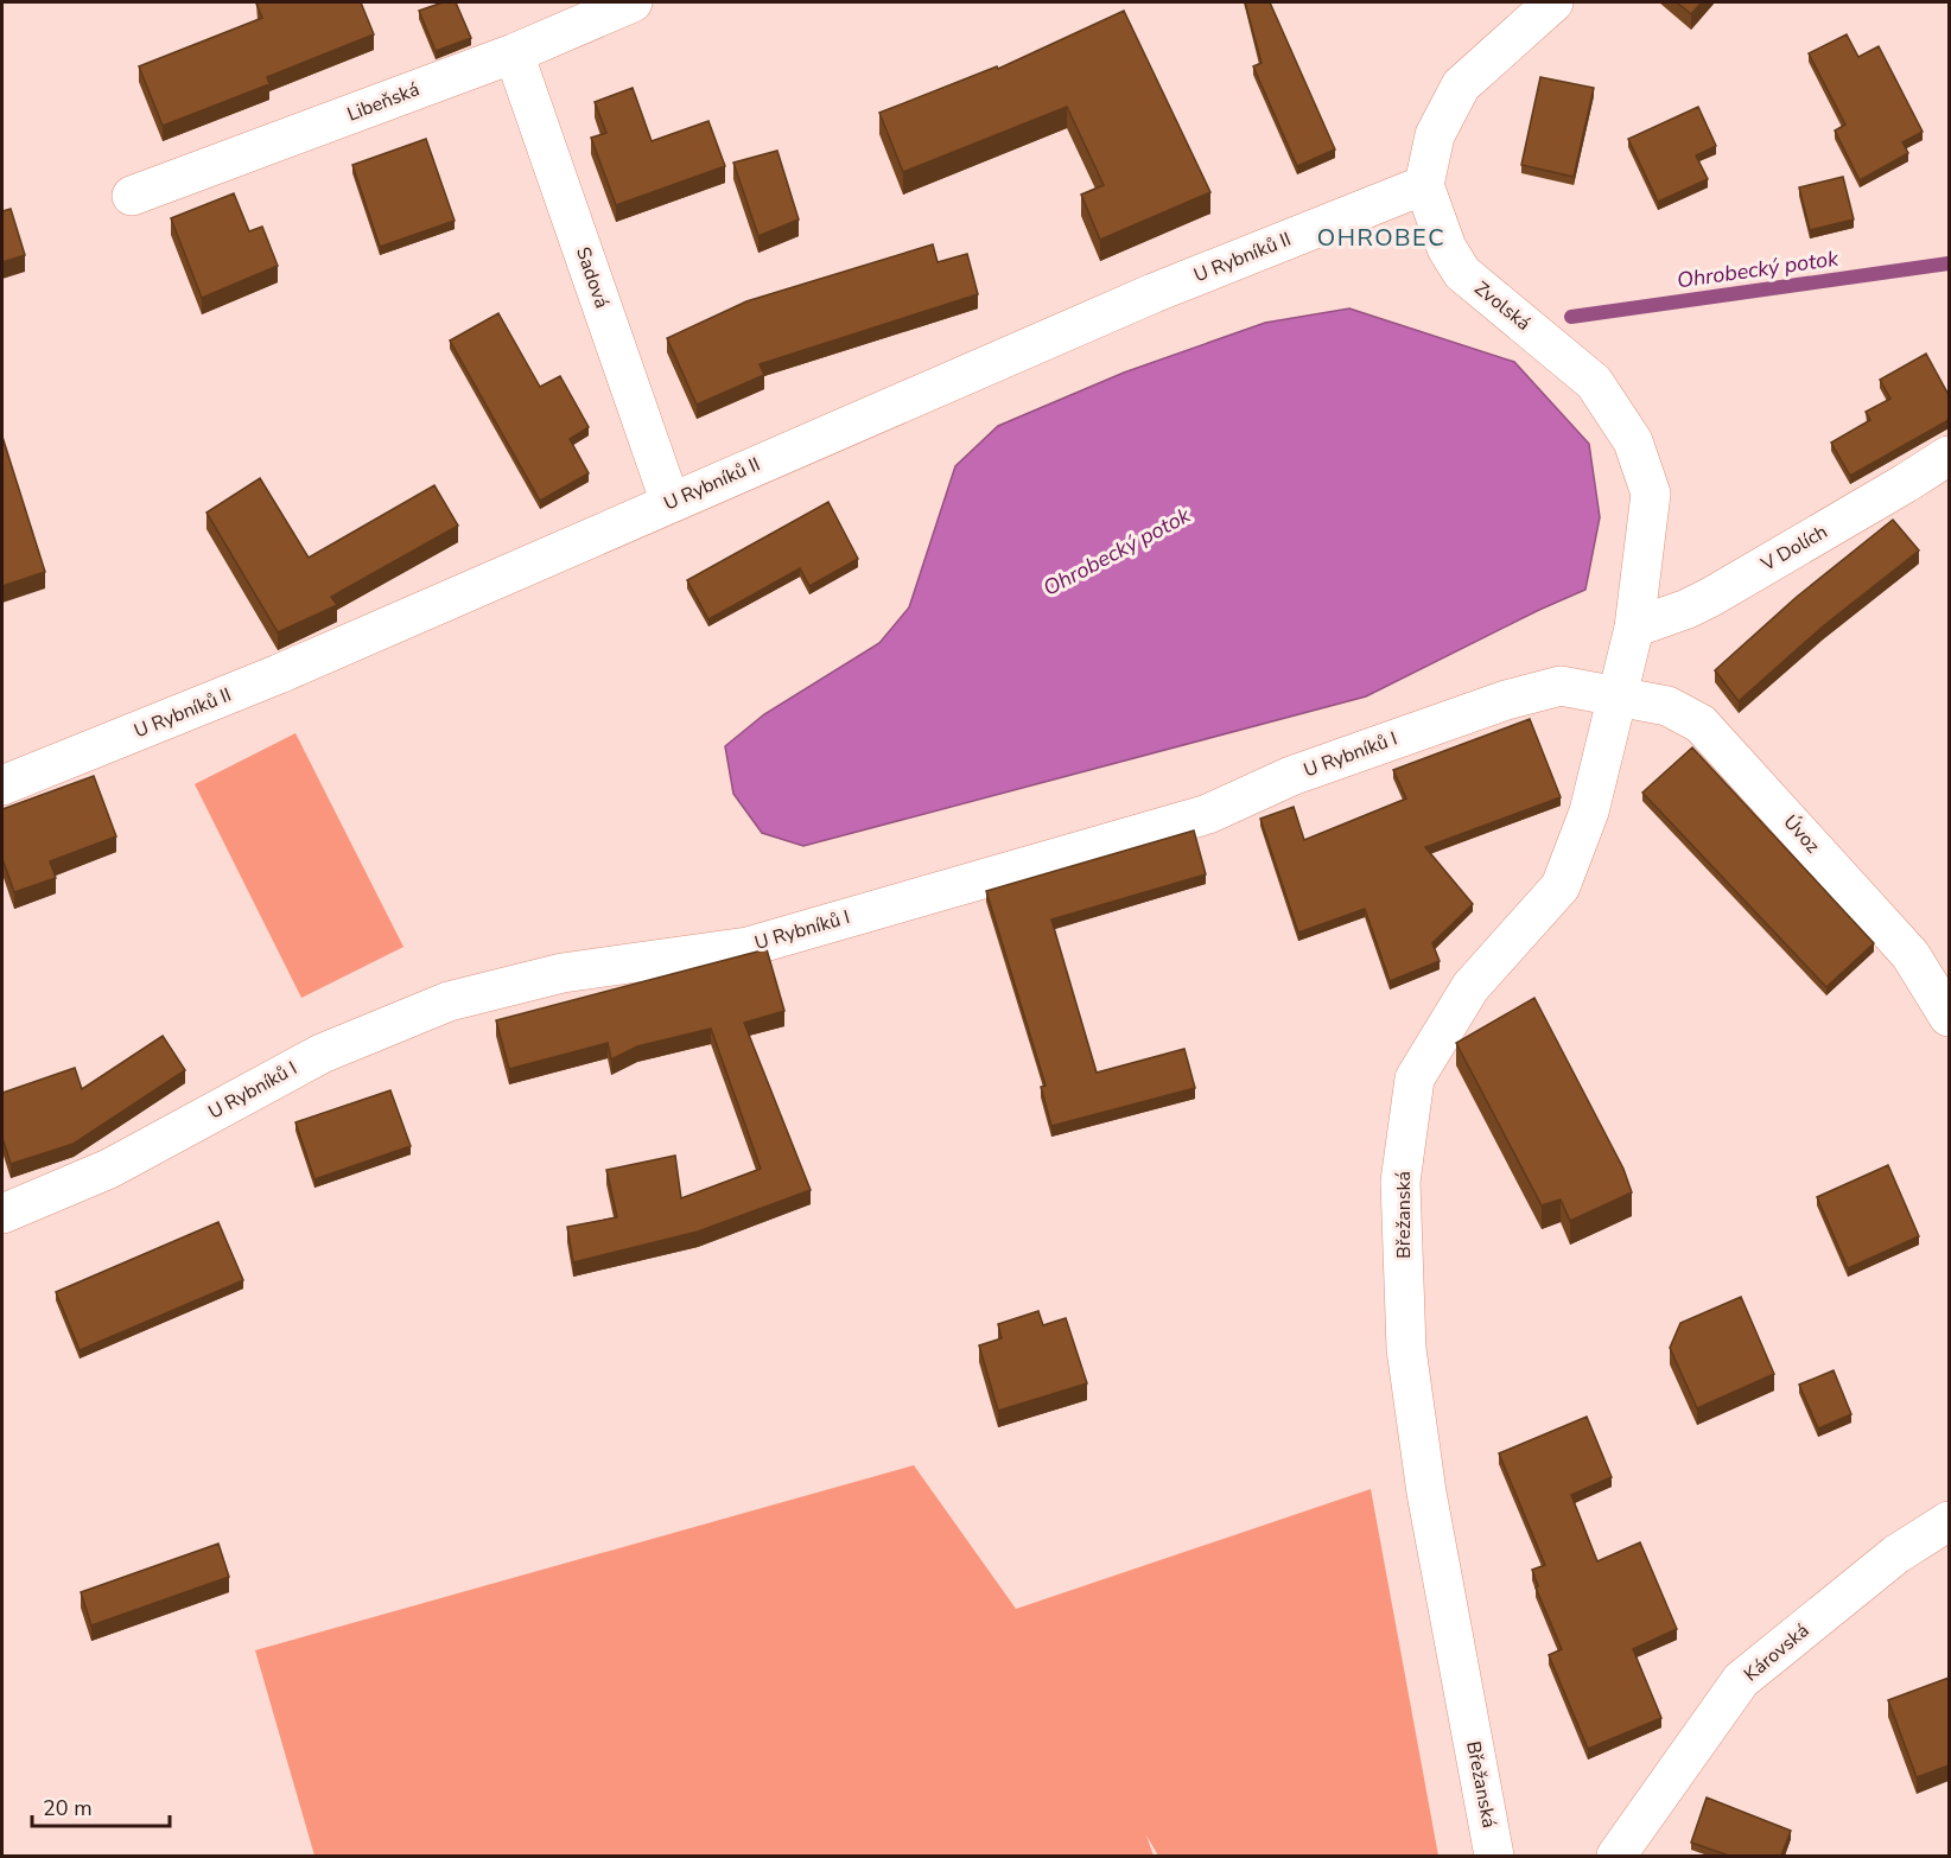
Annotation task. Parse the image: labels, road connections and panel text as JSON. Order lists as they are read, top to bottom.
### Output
{
  "streets": {
    "street": [
      "Libeňská",
      "U Rybníků II",
      "Sadová",
      "Zvolská",
      "V Dolích",
      "U Rybníků I",
      "Úvoz",
      "Břežanská",
      "Károvská"
    ]
  },
  "crossings": [
    ["Libeňská", "Sadová"],
    ["U Rybníků II", "Sadová"],
    ["U Rybníků II", "Zvolská"],
    ["Zvolská", "V Dolích"],
    ["Zvolská", "Břežanská"],
    ["V Dolích", "Břežanská"],
    ["U Rybníků I", "Úvoz"],
    ["U Rybníků I", "Břežanská"],
    ["Úvoz", "Břežanská"]
  ],
  "districts": ["OHROBEC"],
  "water": ["Ohrobecký potok"],
  "scale_bar": "20 m"
}
